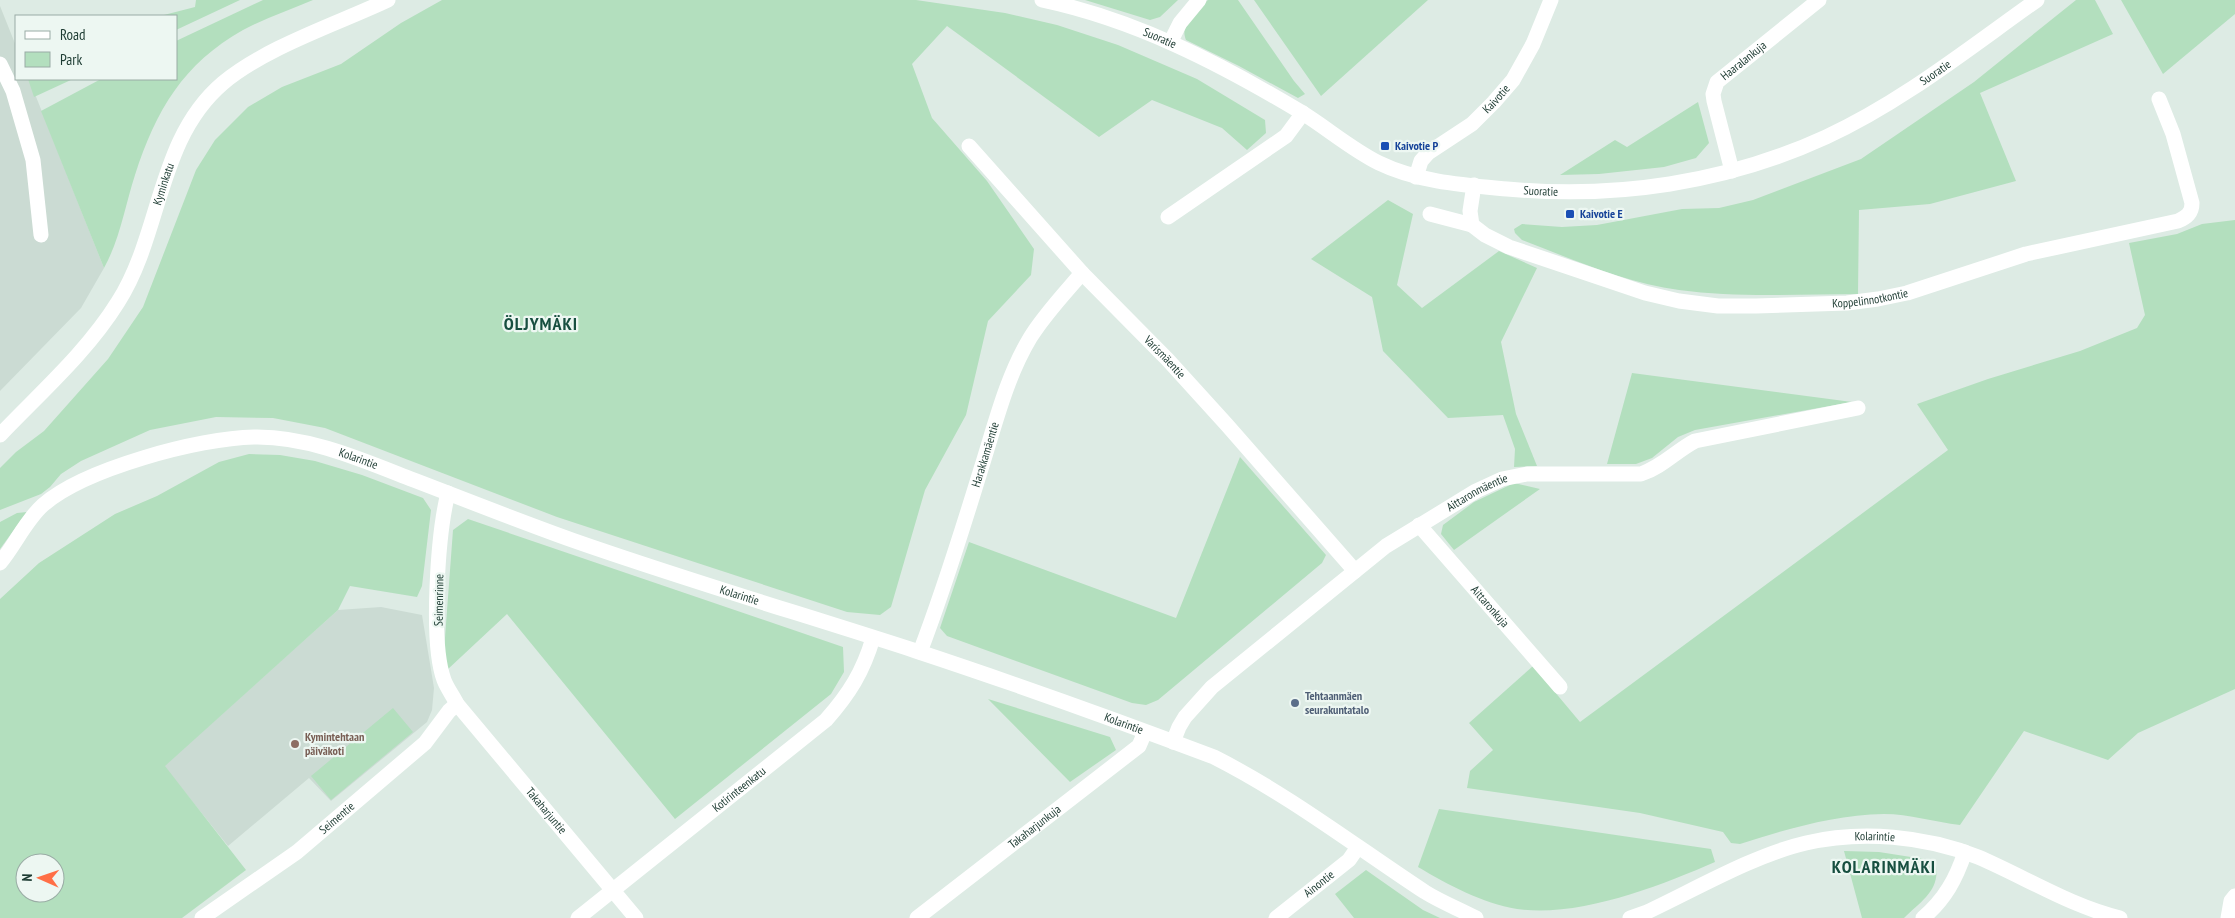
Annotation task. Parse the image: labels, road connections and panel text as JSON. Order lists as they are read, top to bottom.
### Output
{
  "streets": {
    "street": [
      "Suoratie",
      "Haaralankuja",
      "Kaivotie",
      "Kyminkatu",
      "Koppelinnotkontie",
      "Varismäentie",
      "Harakkamäentie",
      "Kolarintie",
      "Aittaronmäentie",
      "Seimenrinne",
      "Aittaronkuja",
      "Kotirinteenkatu",
      "Takaharjuntie",
      "Seimentie",
      "Takaharjunkuja",
      "Ainontie"
    ]
  },
  "crossings": [
    ["Suoratie", "Haaralankuja"],
    ["Suoratie", "Kaivotie"],
    ["Varismäentie", "Harakkamäentie"],
    ["Varismäentie", "Aittaronmäentie"],
    ["Harakkamäentie", "Kolarintie"],
    ["Kolarintie", "Aittaronmäentie"],
    ["Kolarintie", "Seimenrinne"],
    ["Kolarintie", "Kotirinteenkatu"],
    ["Kolarintie", "Takaharjunkuja"],
    ["Kolarintie", "Ainontie"],
    ["Aittaronmäentie", "Aittaronkuja"],
    ["Seimenrinne", "Takaharjuntie"],
    ["Seimenrinne", "Seimentie"],
    ["Kotirinteenkatu", "Takaharjuntie"],
    ["Takaharjuntie", "Seimentie"]
  ],
  "districts": ["ÖLJYMÄKI", "KOLARINMÄKI"],
  "places": {
    "transit": ["Kaivotie P", "Kaivotie E"],
    "other": ["Tehtaanmäen seurakuntatalo", "Kymintehtaan päiväkoti"]
  },
  "legend": ["Road", "Park"],
  "north": "left"
}
